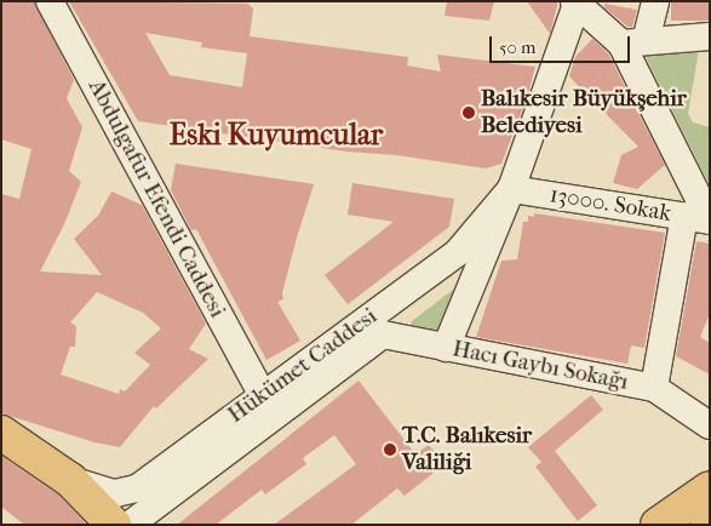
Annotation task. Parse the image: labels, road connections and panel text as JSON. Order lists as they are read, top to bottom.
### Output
{
  "streets": {
    "street": [
      "Abdulgafur Efendi Caddesi",
      "13000. Sokak",
      "Hükümet Caddesi",
      "Hacı Gaybı Sokağı"
    ]
  },
  "crossings": [
    ["Abdulgafur Efendi Caddesi", "Hükümet Caddesi"],
    ["13000. Sokak", "Hükümet Caddesi"],
    ["Hükümet Caddesi", "Hacı Gaybı Sokağı"]
  ],
  "districts": ["Eski Kuyumcular"],
  "places": ["Balıkesir Büyükşehir Belediyesi", "T.C. Balıkesir Valiliği"],
  "scale_bar": "50 m"
}
